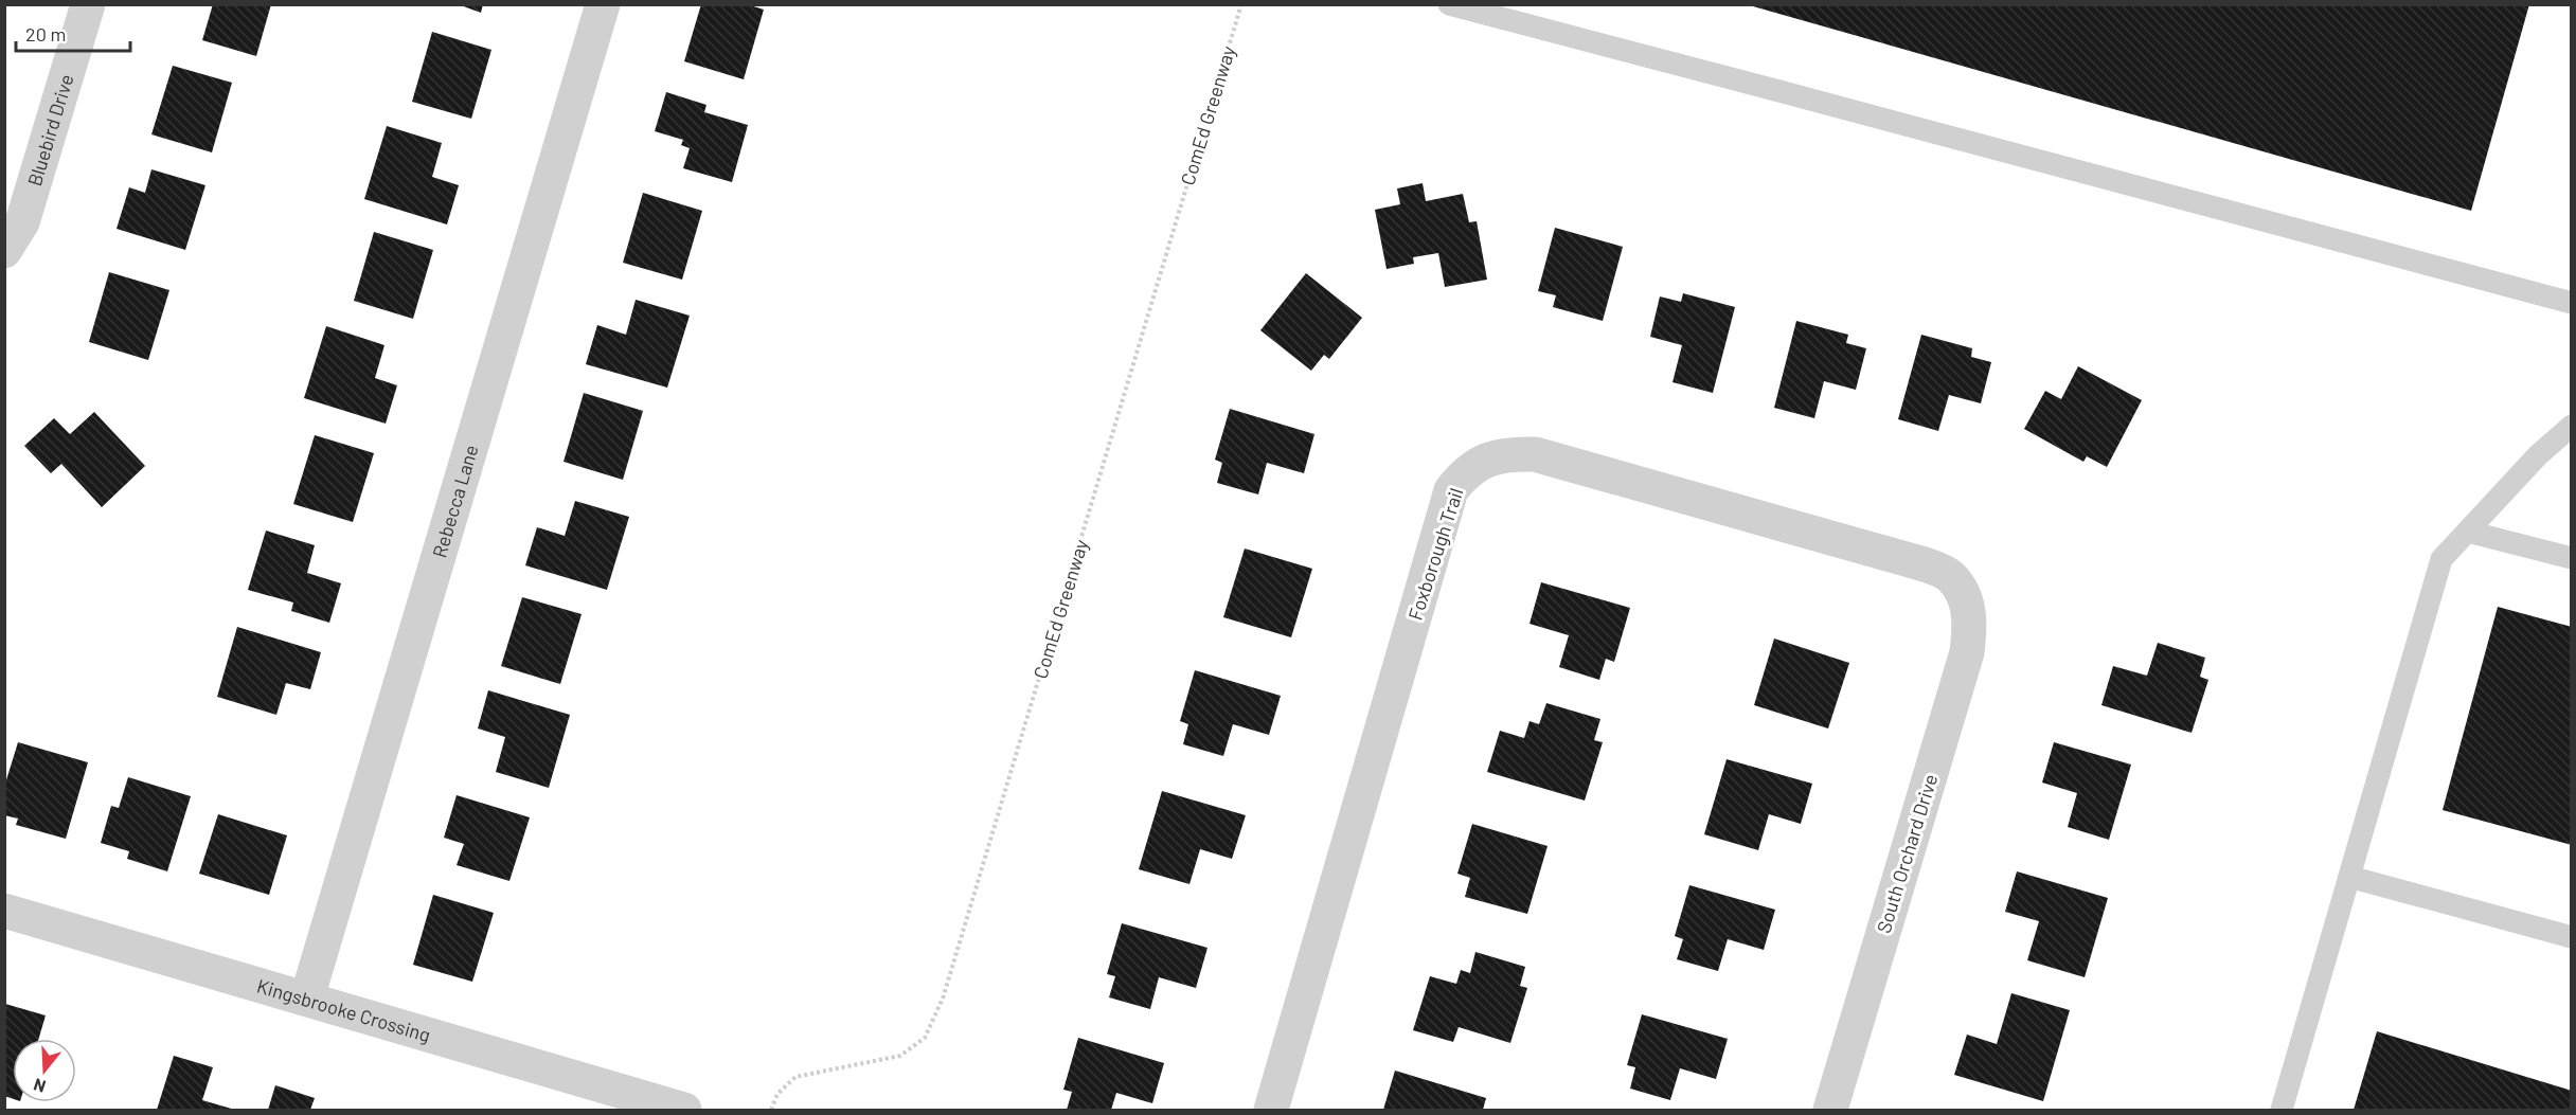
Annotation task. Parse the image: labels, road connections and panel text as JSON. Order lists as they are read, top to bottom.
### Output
{
  "streets": {
    "street": [
      "Bluebird Drive",
      "Rebecca Lane",
      "Foxborough Trail",
      "South Orchard Drive",
      "Kingsbrooke Crossing"
    ],
    "path": ["ComEd Greenway"]
  },
  "crossings": [
    ["Rebecca Lane", "Kingsbrooke Crossing"],
    ["Foxborough Trail", "South Orchard Drive"]
  ],
  "scale_bar": "20 m",
  "north": "bottom"
}
